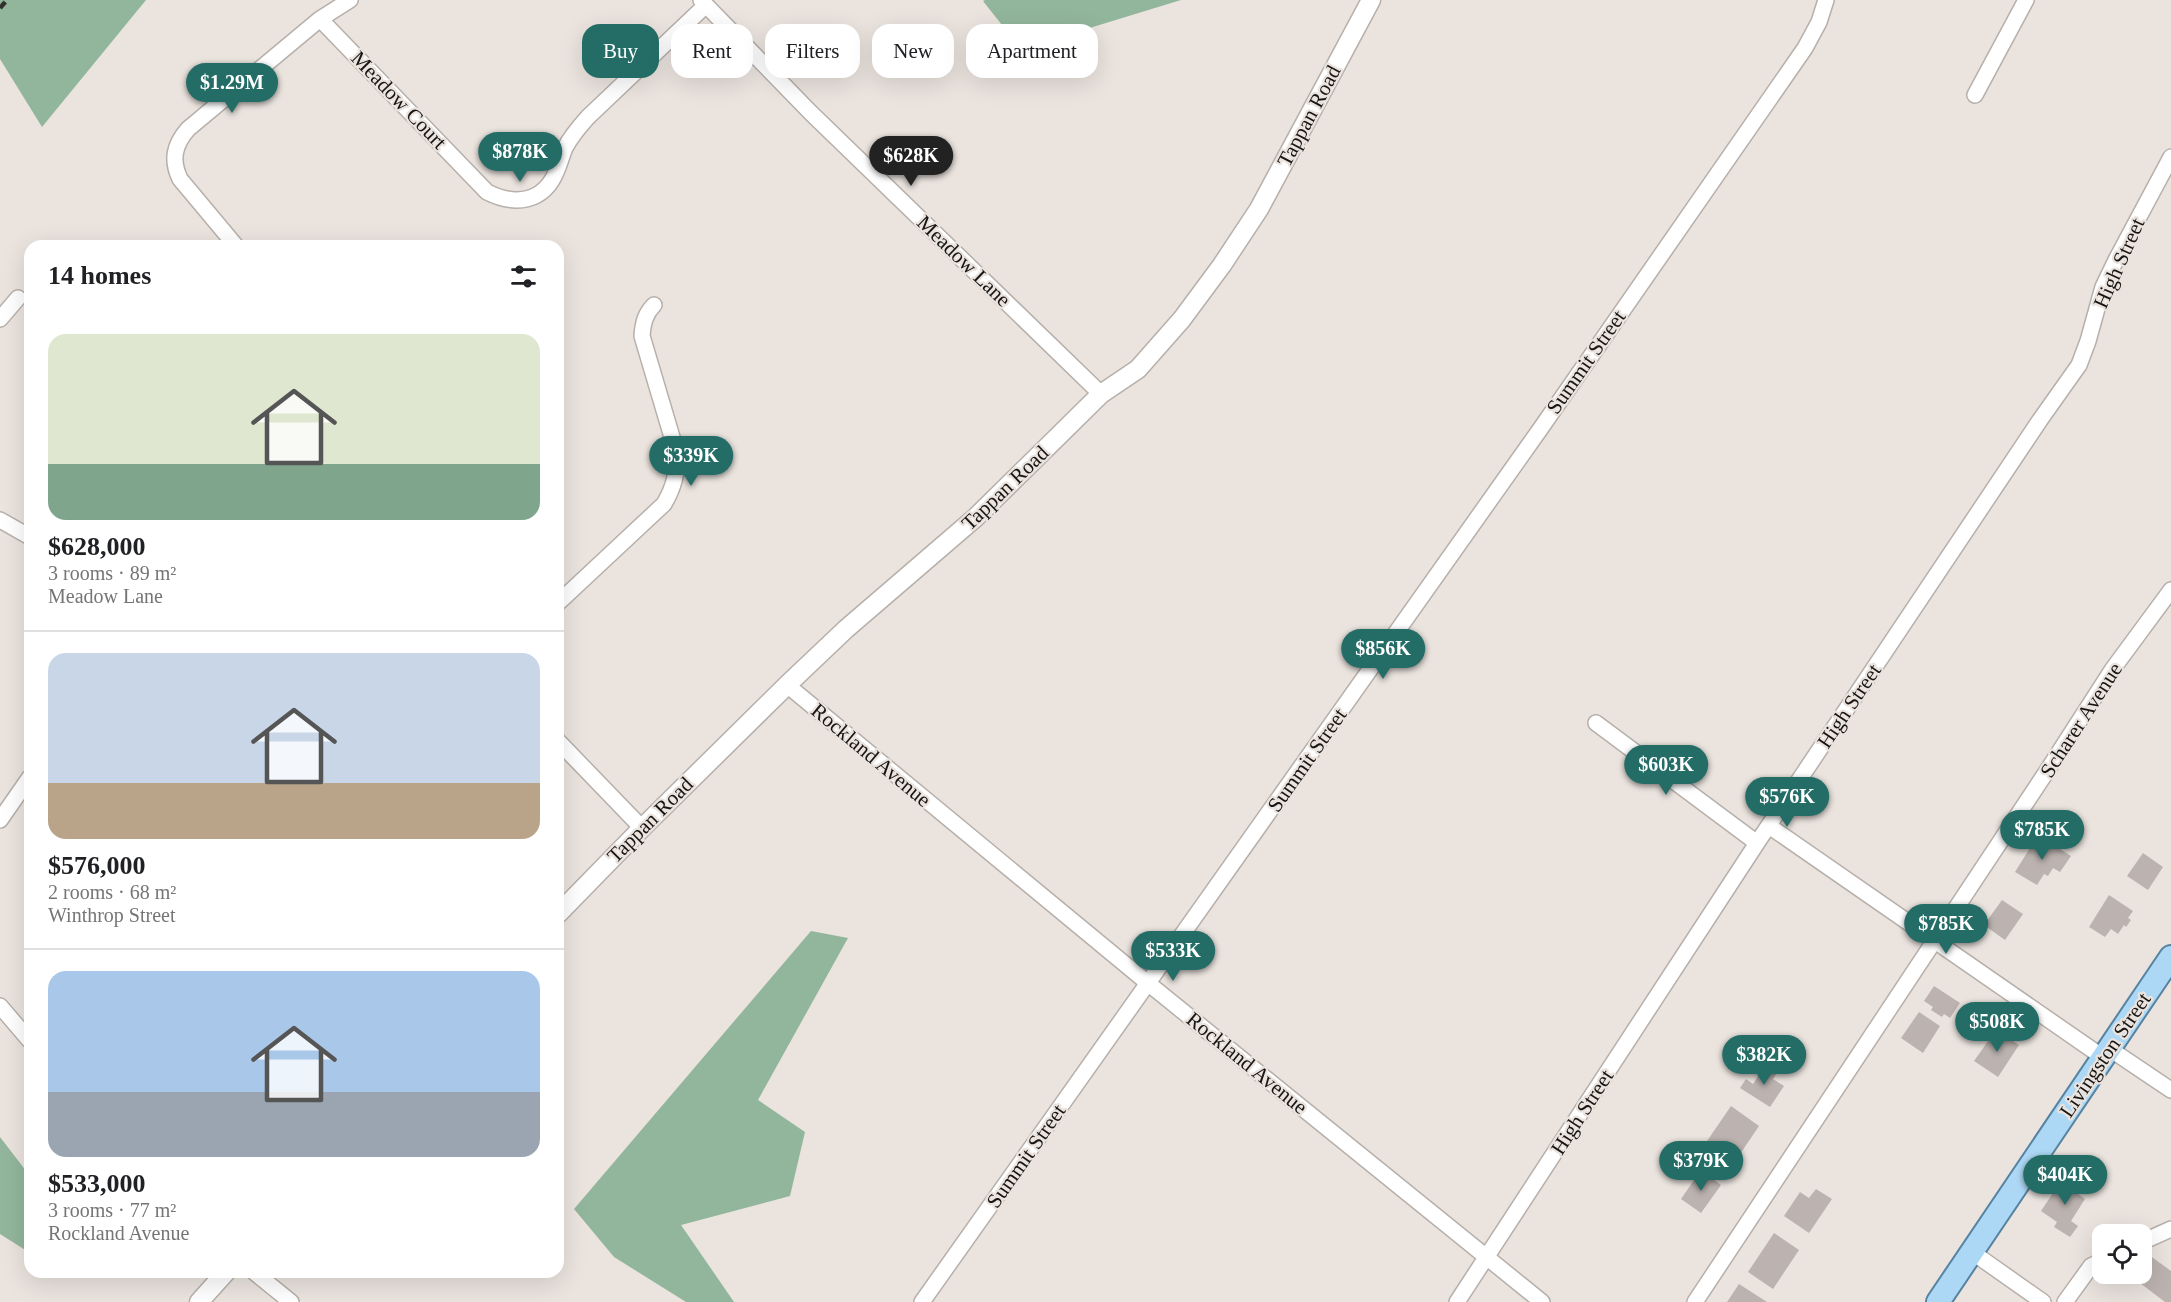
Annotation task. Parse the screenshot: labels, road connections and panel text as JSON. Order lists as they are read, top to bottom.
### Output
{
  "streets": {
    "main road": ["Livingston Street"],
    "street": [
      "Meadow Court",
      "Tappan Road",
      "Meadow Lane",
      "High Street",
      "Summit Street",
      "Scharer Avenue",
      "Rockland Avenue"
    ]
  },
  "crossings": [
    ["Meadow Court", "Meadow Lane"],
    ["Tappan Road", "Meadow Lane"],
    ["Tappan Road", "Rockland Avenue"],
    ["High Street", "Rockland Avenue"],
    ["Summit Street", "Rockland Avenue"]
  ],
  "page": {
    "chip": [
      "Buy",
      "Rent",
      "Filters",
      "New",
      "Apartment"
    ],
    "price": [
      "$1.29M",
      "$878K",
      "$628K",
      "$339K",
      "$856K",
      "$603K",
      "$576K",
      "$785K",
      "$785K",
      "$533K",
      "$508K",
      "$382K",
      "$379K",
      "$404K"
    ],
    "heading": "14 homes",
    "list": [
      {
        "name": "$628,000",
        "note": "3 rooms · 89 m² · Meadow Lane"
      },
      {
        "name": "$576,000",
        "note": "2 rooms · 68 m² · Winthrop Street"
      },
      {
        "name": "$533,000",
        "note": "3 rooms · 77 m² · Rockland Avenue"
      }
    ]
  }
}
